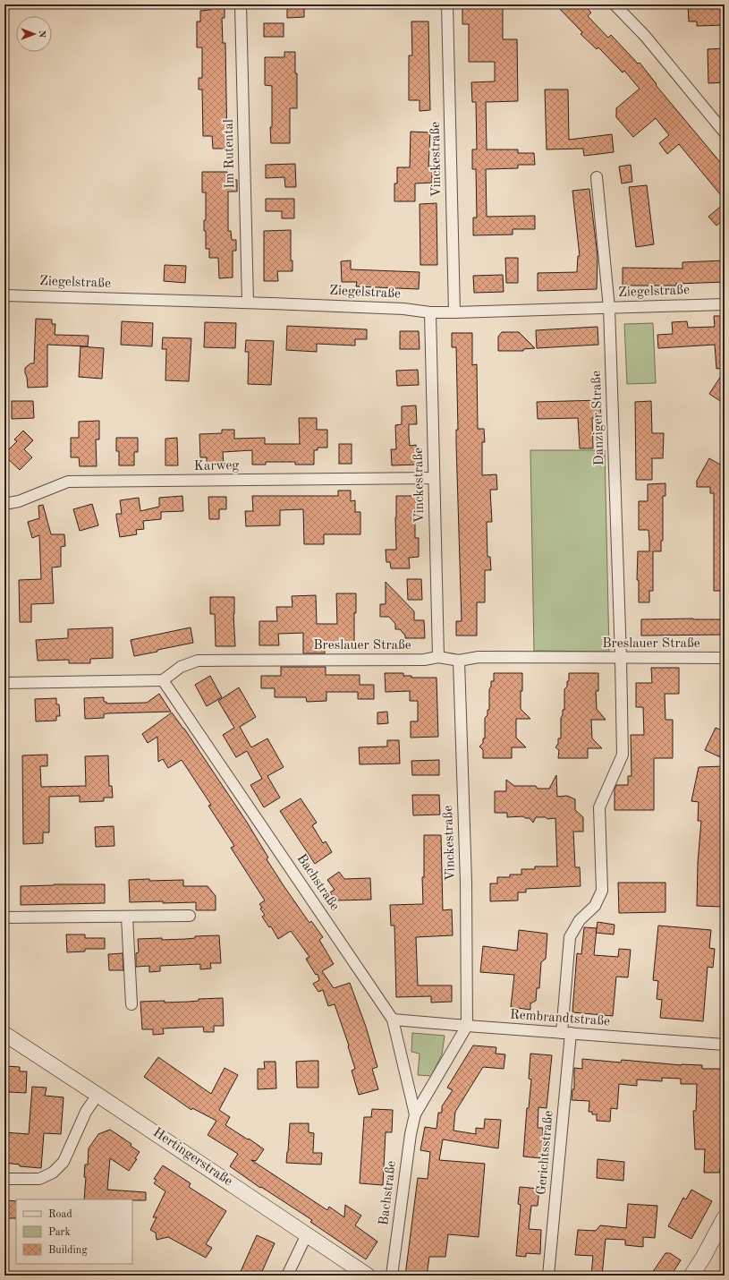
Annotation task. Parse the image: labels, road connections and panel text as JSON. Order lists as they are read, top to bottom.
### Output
{
  "streets": {
    "main road": ["Hertingerstraße"],
    "street": [
      "Im Rutental",
      "Vinckestraße",
      "Ziegelstraße",
      "Danziger Straße",
      "Karweg",
      "Breslauer Straße",
      "Bachstraße",
      "Rembrandtstraße",
      "Gerichtsstraße"
    ]
  },
  "crossings": [
    ["Im Rutental", "Ziegelstraße"],
    ["Vinckestraße", "Ziegelstraße"],
    ["Vinckestraße", "Karweg"],
    ["Vinckestraße", "Breslauer Straße"],
    ["Vinckestraße", "Bachstraße"],
    ["Vinckestraße", "Rembrandtstraße"],
    ["Ziegelstraße", "Danziger Straße"],
    ["Danziger Straße", "Breslauer Straße"],
    ["Danziger Straße", "Rembrandtstraße"],
    ["Danziger Straße", "Gerichtsstraße"],
    ["Breslauer Straße", "Bachstraße"],
    ["Bachstraße", "Rembrandtstraße"],
    ["Rembrandtstraße", "Gerichtsstraße"]
  ],
  "legend": ["Road", "Park", "Building"],
  "north": "right"
}
